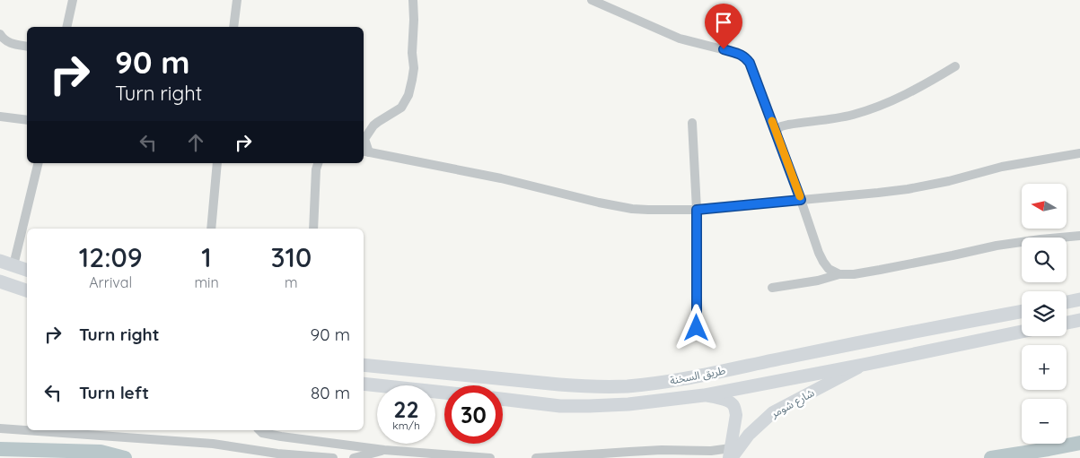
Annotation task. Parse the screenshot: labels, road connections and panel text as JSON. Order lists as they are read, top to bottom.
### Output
{
  "streets": {
    "main road": ["طريق السخنة", "شارع شومر"]
  },
  "crossings": [
    ["طريق السخنة", "شارع شومر"]
  ],
  "north": "left",
  "page": {
    "turn": ["90 m", "Turn right"],
    "map_buttons": ["+", "−"],
    "eta": [
      "12:09",
      "Arrival",
      "1",
      "min",
      "310",
      "m"
    ],
    "list": [
      {
        "name": "Turn right",
        "value": "90 m"
      },
      {
        "name": "Turn left",
        "value": "80 m"
      }
    ],
    "speed": "22 km/h",
    "limit": "30"
  }
}
